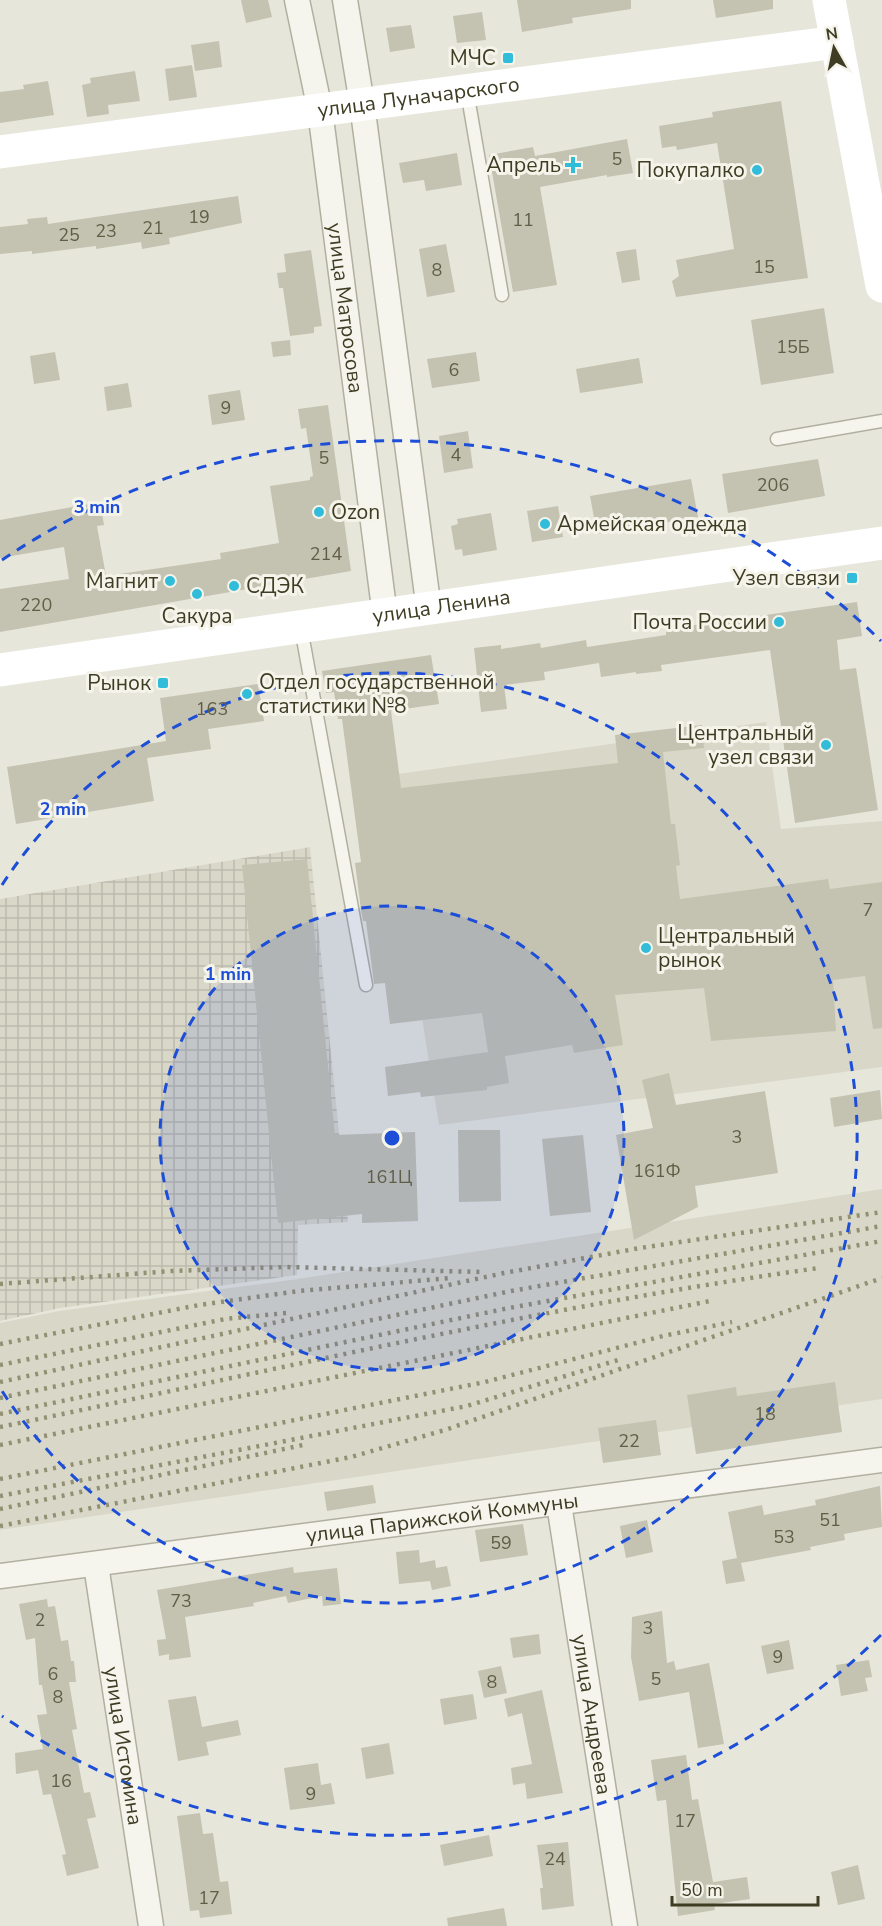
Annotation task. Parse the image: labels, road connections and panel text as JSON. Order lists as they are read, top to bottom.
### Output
{
  "streets": {
    "main road": ["улица Луначарского", "улица Ленина"],
    "street": [
      "улица Матросова",
      "улица Парижской Коммуны",
      "улица Андреева",
      "улица Истомина"
    ]
  },
  "crossings": [
    ["улица Луначарского", "улица Матросова"],
    ["улица Матросова", "улица Ленина"],
    ["улица Парижской Коммуны", "улица Андреева"],
    ["улица Парижской Коммуны", "улица Истомина"]
  ],
  "places": {
    "transit": ["МЧС", "Узел связи", "Рынок"],
    "health": ["Апрель"],
    "other": [
      "Покупалко",
      "Ozon",
      "Армейская одежда",
      "Магнит",
      "СДЭК",
      "Сакура",
      "Почта России",
      "Отдел государственной статистики №8",
      "Центральный узел связи",
      "Центральный рынок"
    ]
  },
  "house_numbers": [
    "5",
    "19",
    "11",
    "21",
    "23",
    "25",
    "15",
    "8",
    "15Б",
    "6",
    "9",
    "4",
    "5",
    "206",
    "214",
    "220",
    "163",
    "7",
    "3",
    "161Ф",
    "161Ц",
    "18",
    "22",
    "51",
    "53",
    "59",
    "73",
    "2",
    "3",
    "9",
    "6",
    "5",
    "8",
    "8",
    "16",
    "9",
    "17",
    "24",
    "17"
  ],
  "scale_bar": "50 m",
  "north": "top",
  "rings": ["3 min", "2 min", "1 min"]
}
